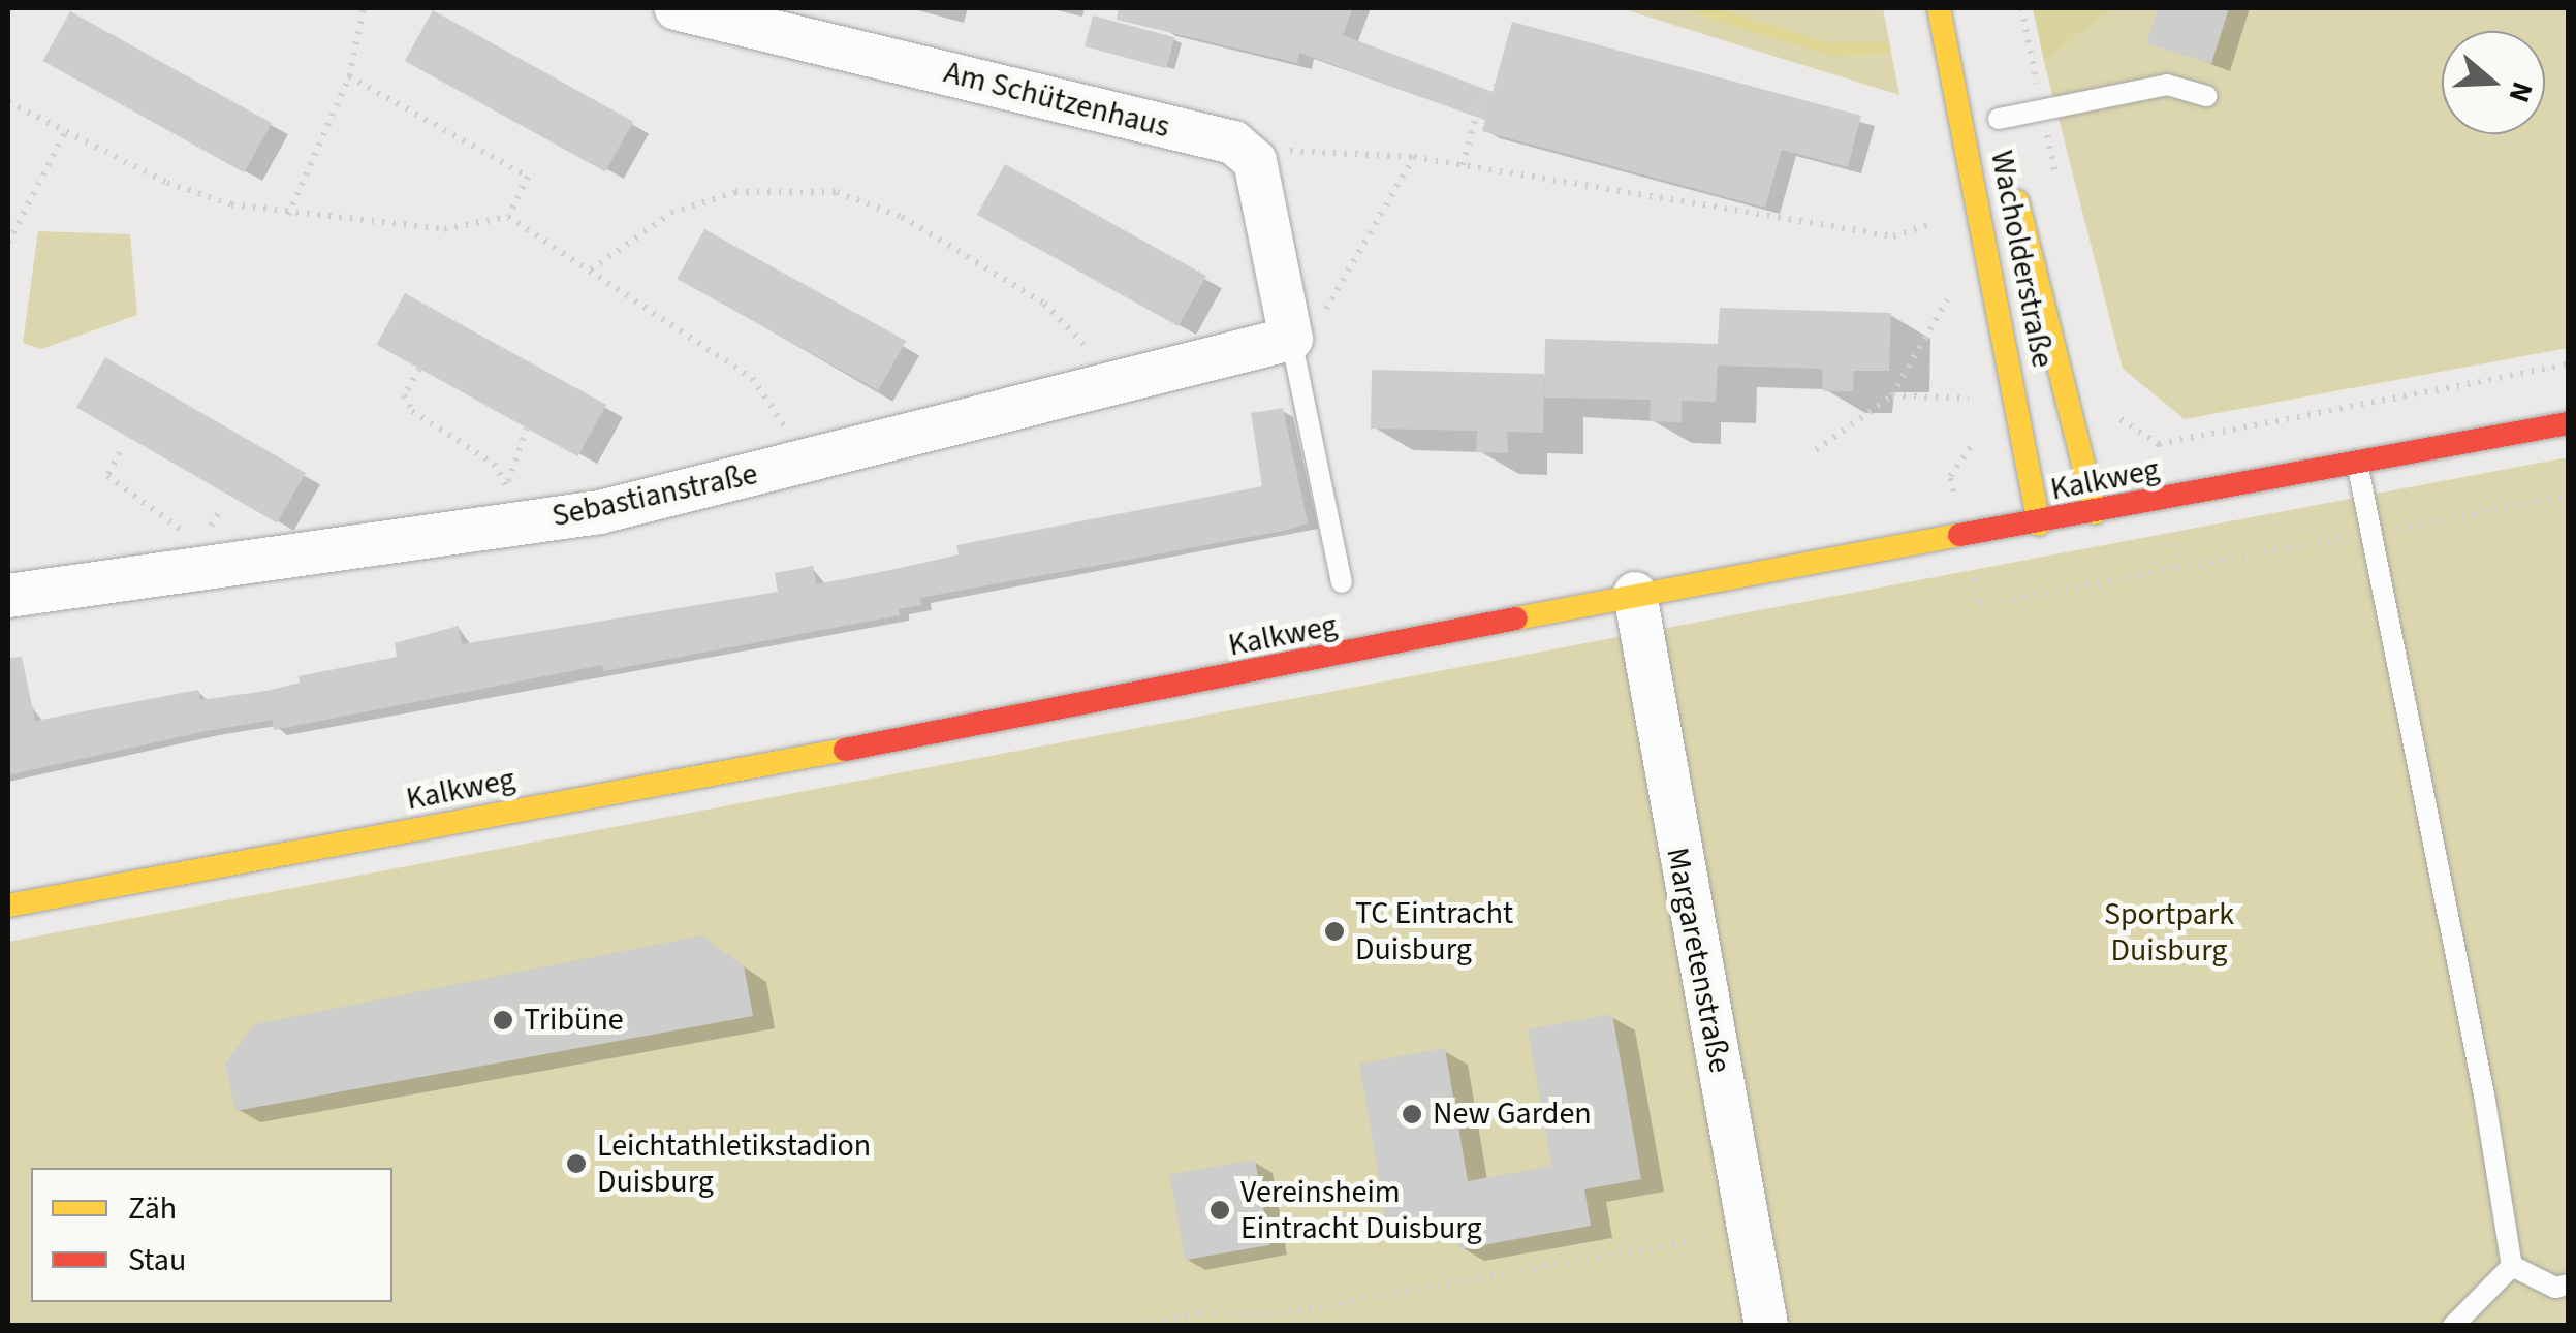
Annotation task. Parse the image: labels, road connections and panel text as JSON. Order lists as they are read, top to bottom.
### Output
{
  "streets": {
    "street": [
      "Am Schützenhaus",
      "Wacholderstraße",
      "Kalkweg",
      "Sebastianstraße",
      "Margaretenstraße"
    ]
  },
  "crossings": [
    ["Wacholderstraße", "Kalkweg"],
    ["Kalkweg", "Margaretenstraße"]
  ],
  "parks": ["Sportpark Duisburg"],
  "places": [
    "TC Eintracht Duisburg",
    "Tribüne",
    "New Garden",
    "Leichtathletikstadion Duisburg",
    "Vereinsheim Eintracht Duisburg"
  ],
  "legend": ["Zäh", "Stau"],
  "north": "right"
}
